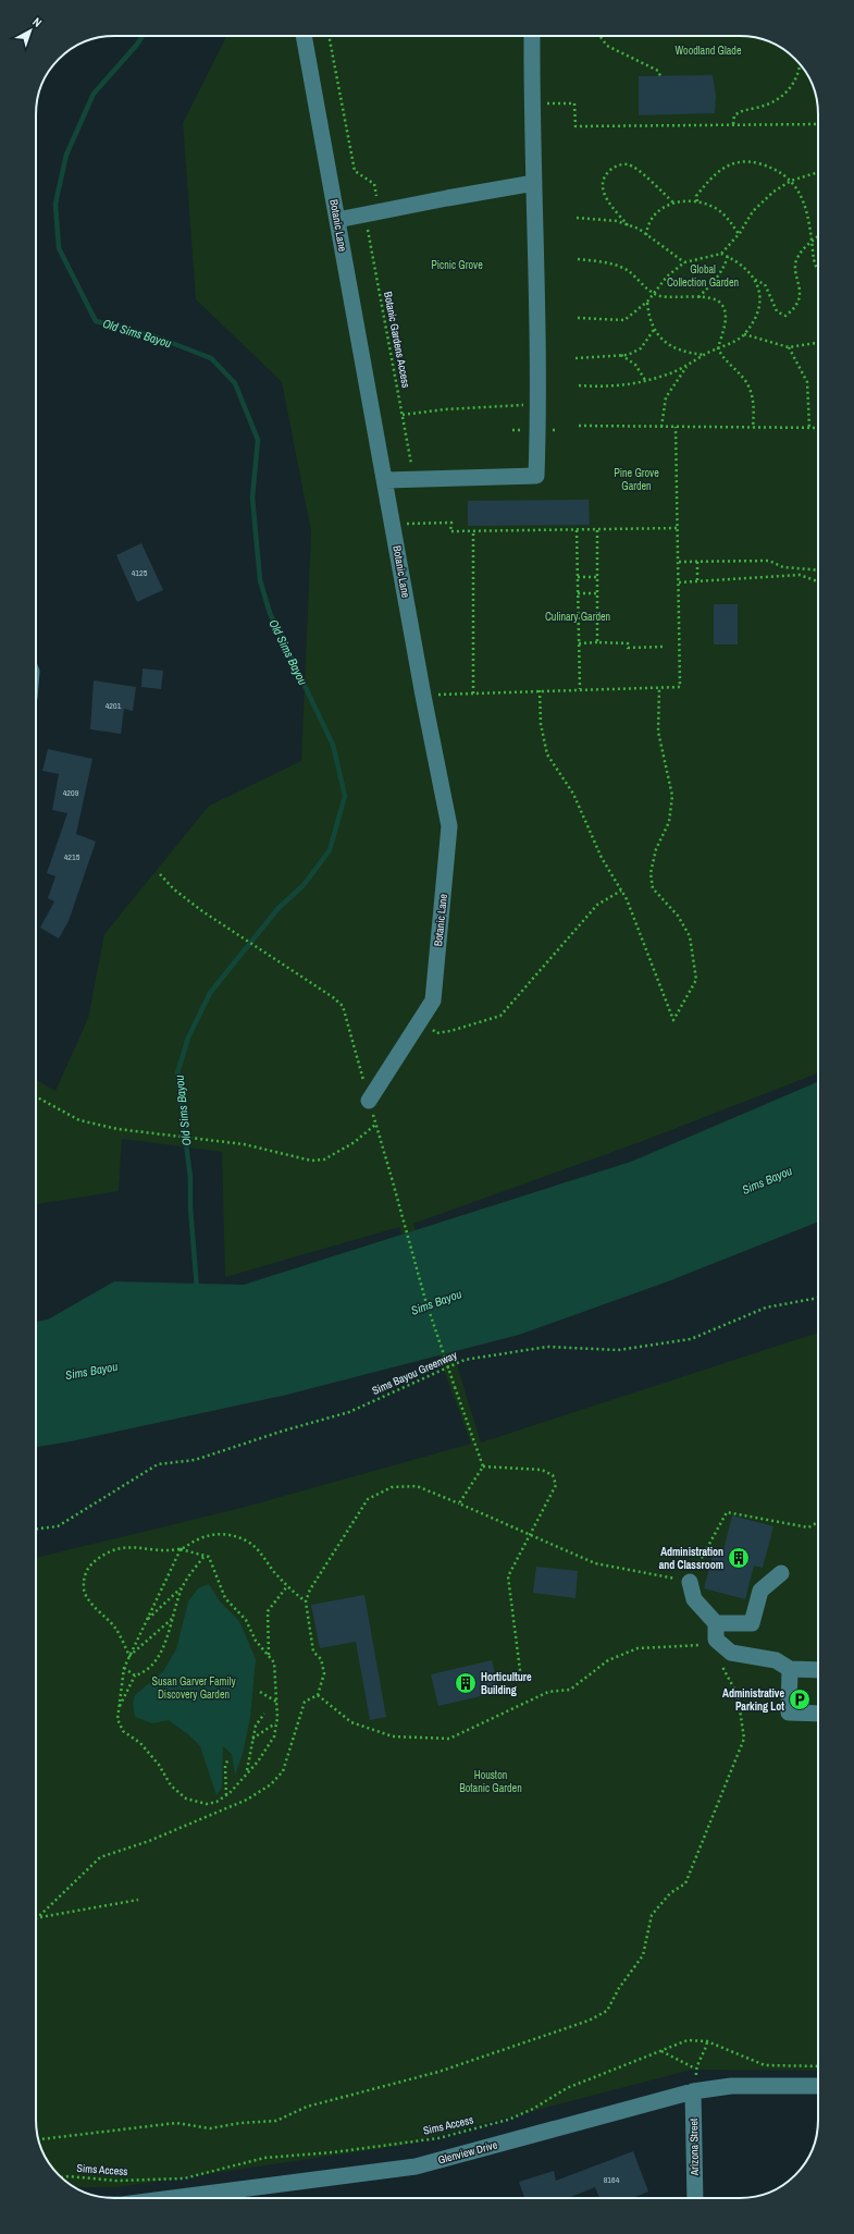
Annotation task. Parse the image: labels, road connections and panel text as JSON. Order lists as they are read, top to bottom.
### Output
{
  "streets": {
    "street": ["Botanic Lane", "Arizona Street", "Glenview Drive"],
    "path": ["Botanic Gardens Access", "Sims Bayou Greenway", "Sims Access"]
  },
  "crossings": [
    ["Arizona Street", "Glenview Drive"]
  ],
  "water": ["Old Sims Bayou", "Sims Bayou"],
  "parks": [
    "Woodland Glade",
    "Picnic Grove",
    "Global Collection Garden",
    "Pine Grove Garden",
    "Culinary Garden",
    "Susan Garver Family Discovery Garden",
    "Houston Botanic Garden"
  ],
  "places": {
    "building": ["Administration and Classroom", "Horticulture Building"],
    "parking": ["Administrative Parking Lot"]
  },
  "house_numbers": [
    "4125",
    "4201",
    "4209",
    "4215",
    "8164"
  ],
  "north": "top right"
}
